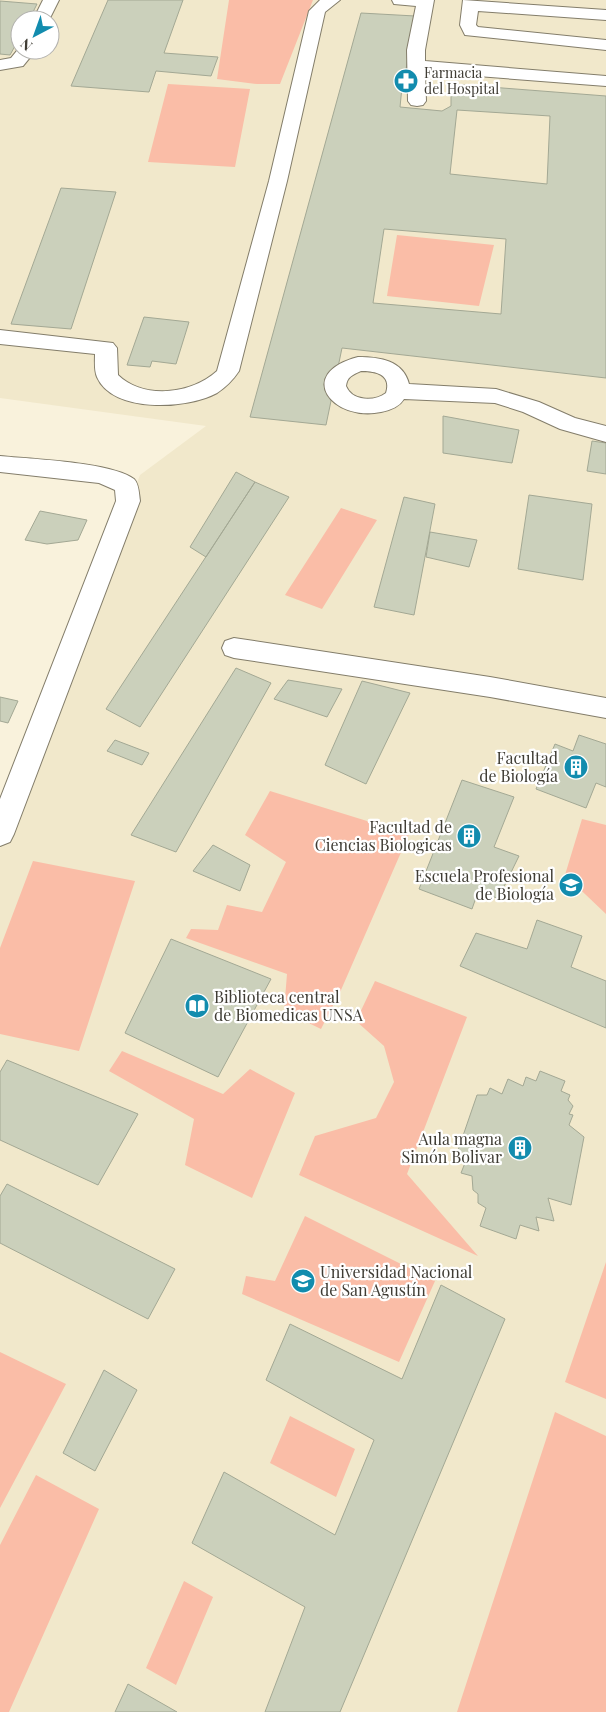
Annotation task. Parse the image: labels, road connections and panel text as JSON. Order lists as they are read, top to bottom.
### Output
{
  "places": {
    "pharmacy": ["Farmacia del Hospital"],
    "building": ["Facultad de Biología", "Facultad de Ciencias Biologicas", "Aula magna Simón Bolivar"],
    "school or university": ["Escuela Profesional de Biología", "Universidad Nacional de San Agustín"],
    "library": ["Biblioteca central de Biomedicas UNSA"]
  },
  "north": "bottom left"
}
